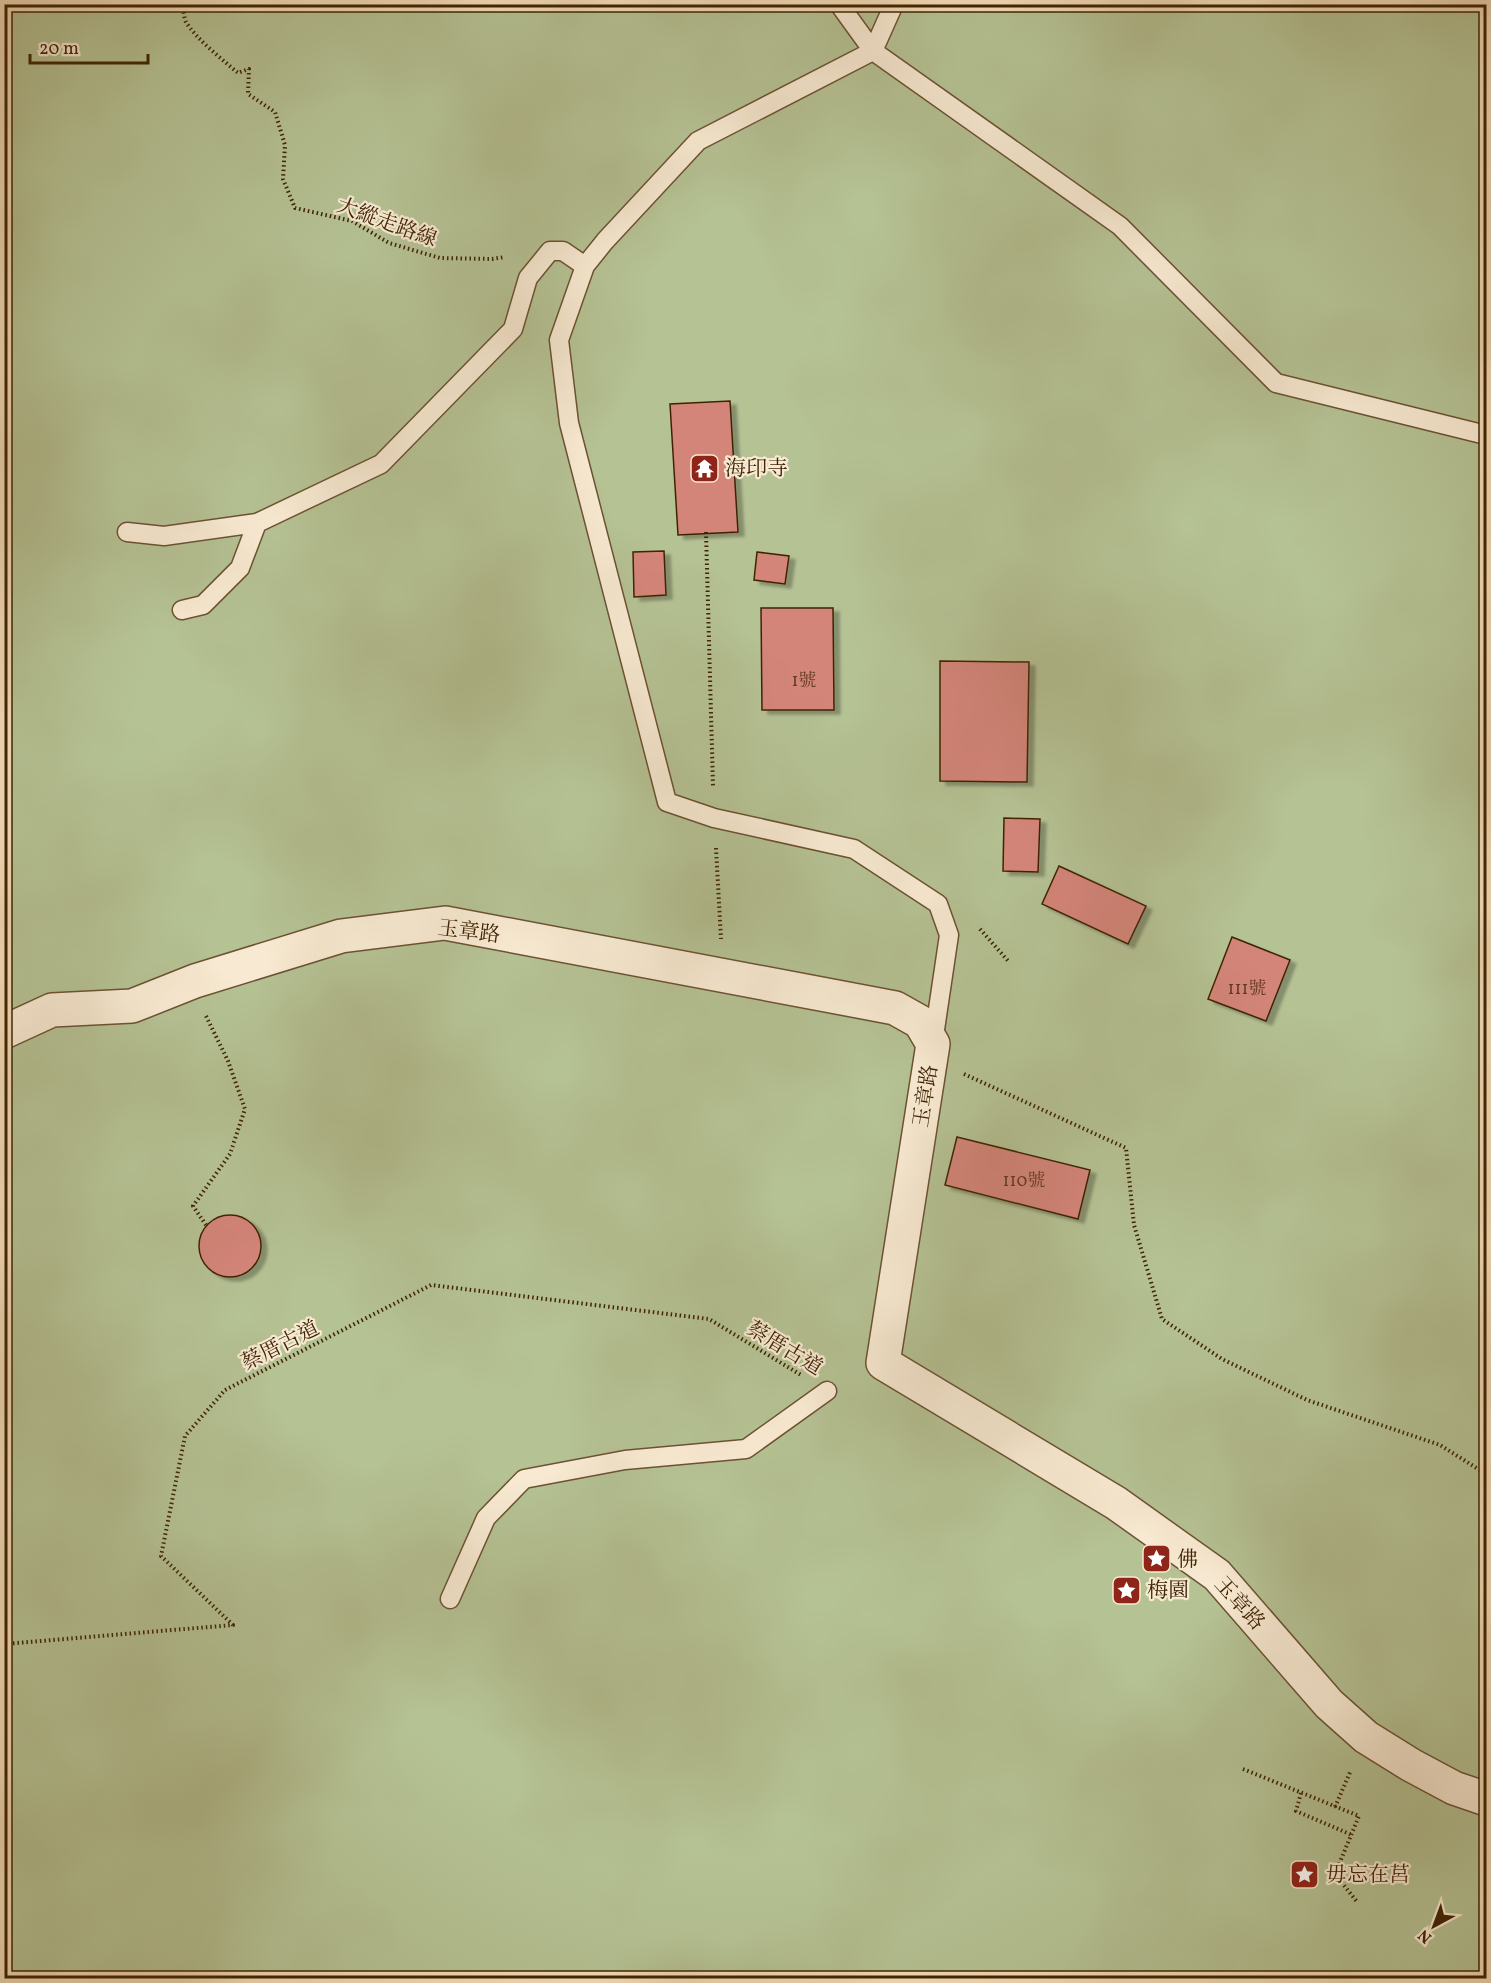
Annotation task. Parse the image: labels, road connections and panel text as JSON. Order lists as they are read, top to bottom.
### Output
{
  "streets": {
    "street": ["玉章路"],
    "path": ["大縱走路線", "蔡厝古道"]
  },
  "places": {
    "temple": ["海印寺"],
    "place": ["佛", "梅園", "毋忘在莒"]
  },
  "house_numbers": ["1號", "111號", "110號"],
  "scale_bar": "20 m",
  "north": "bottom left"
}
